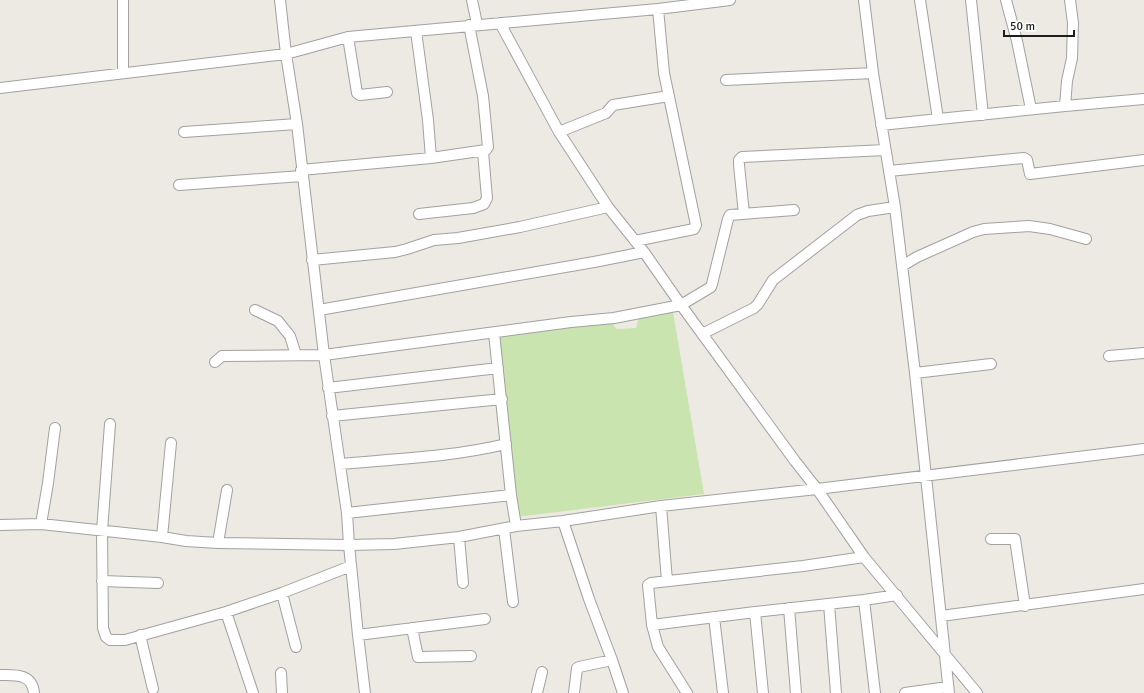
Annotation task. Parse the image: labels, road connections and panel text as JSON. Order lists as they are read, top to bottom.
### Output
{
  "scale_bar": "50 m"
}
